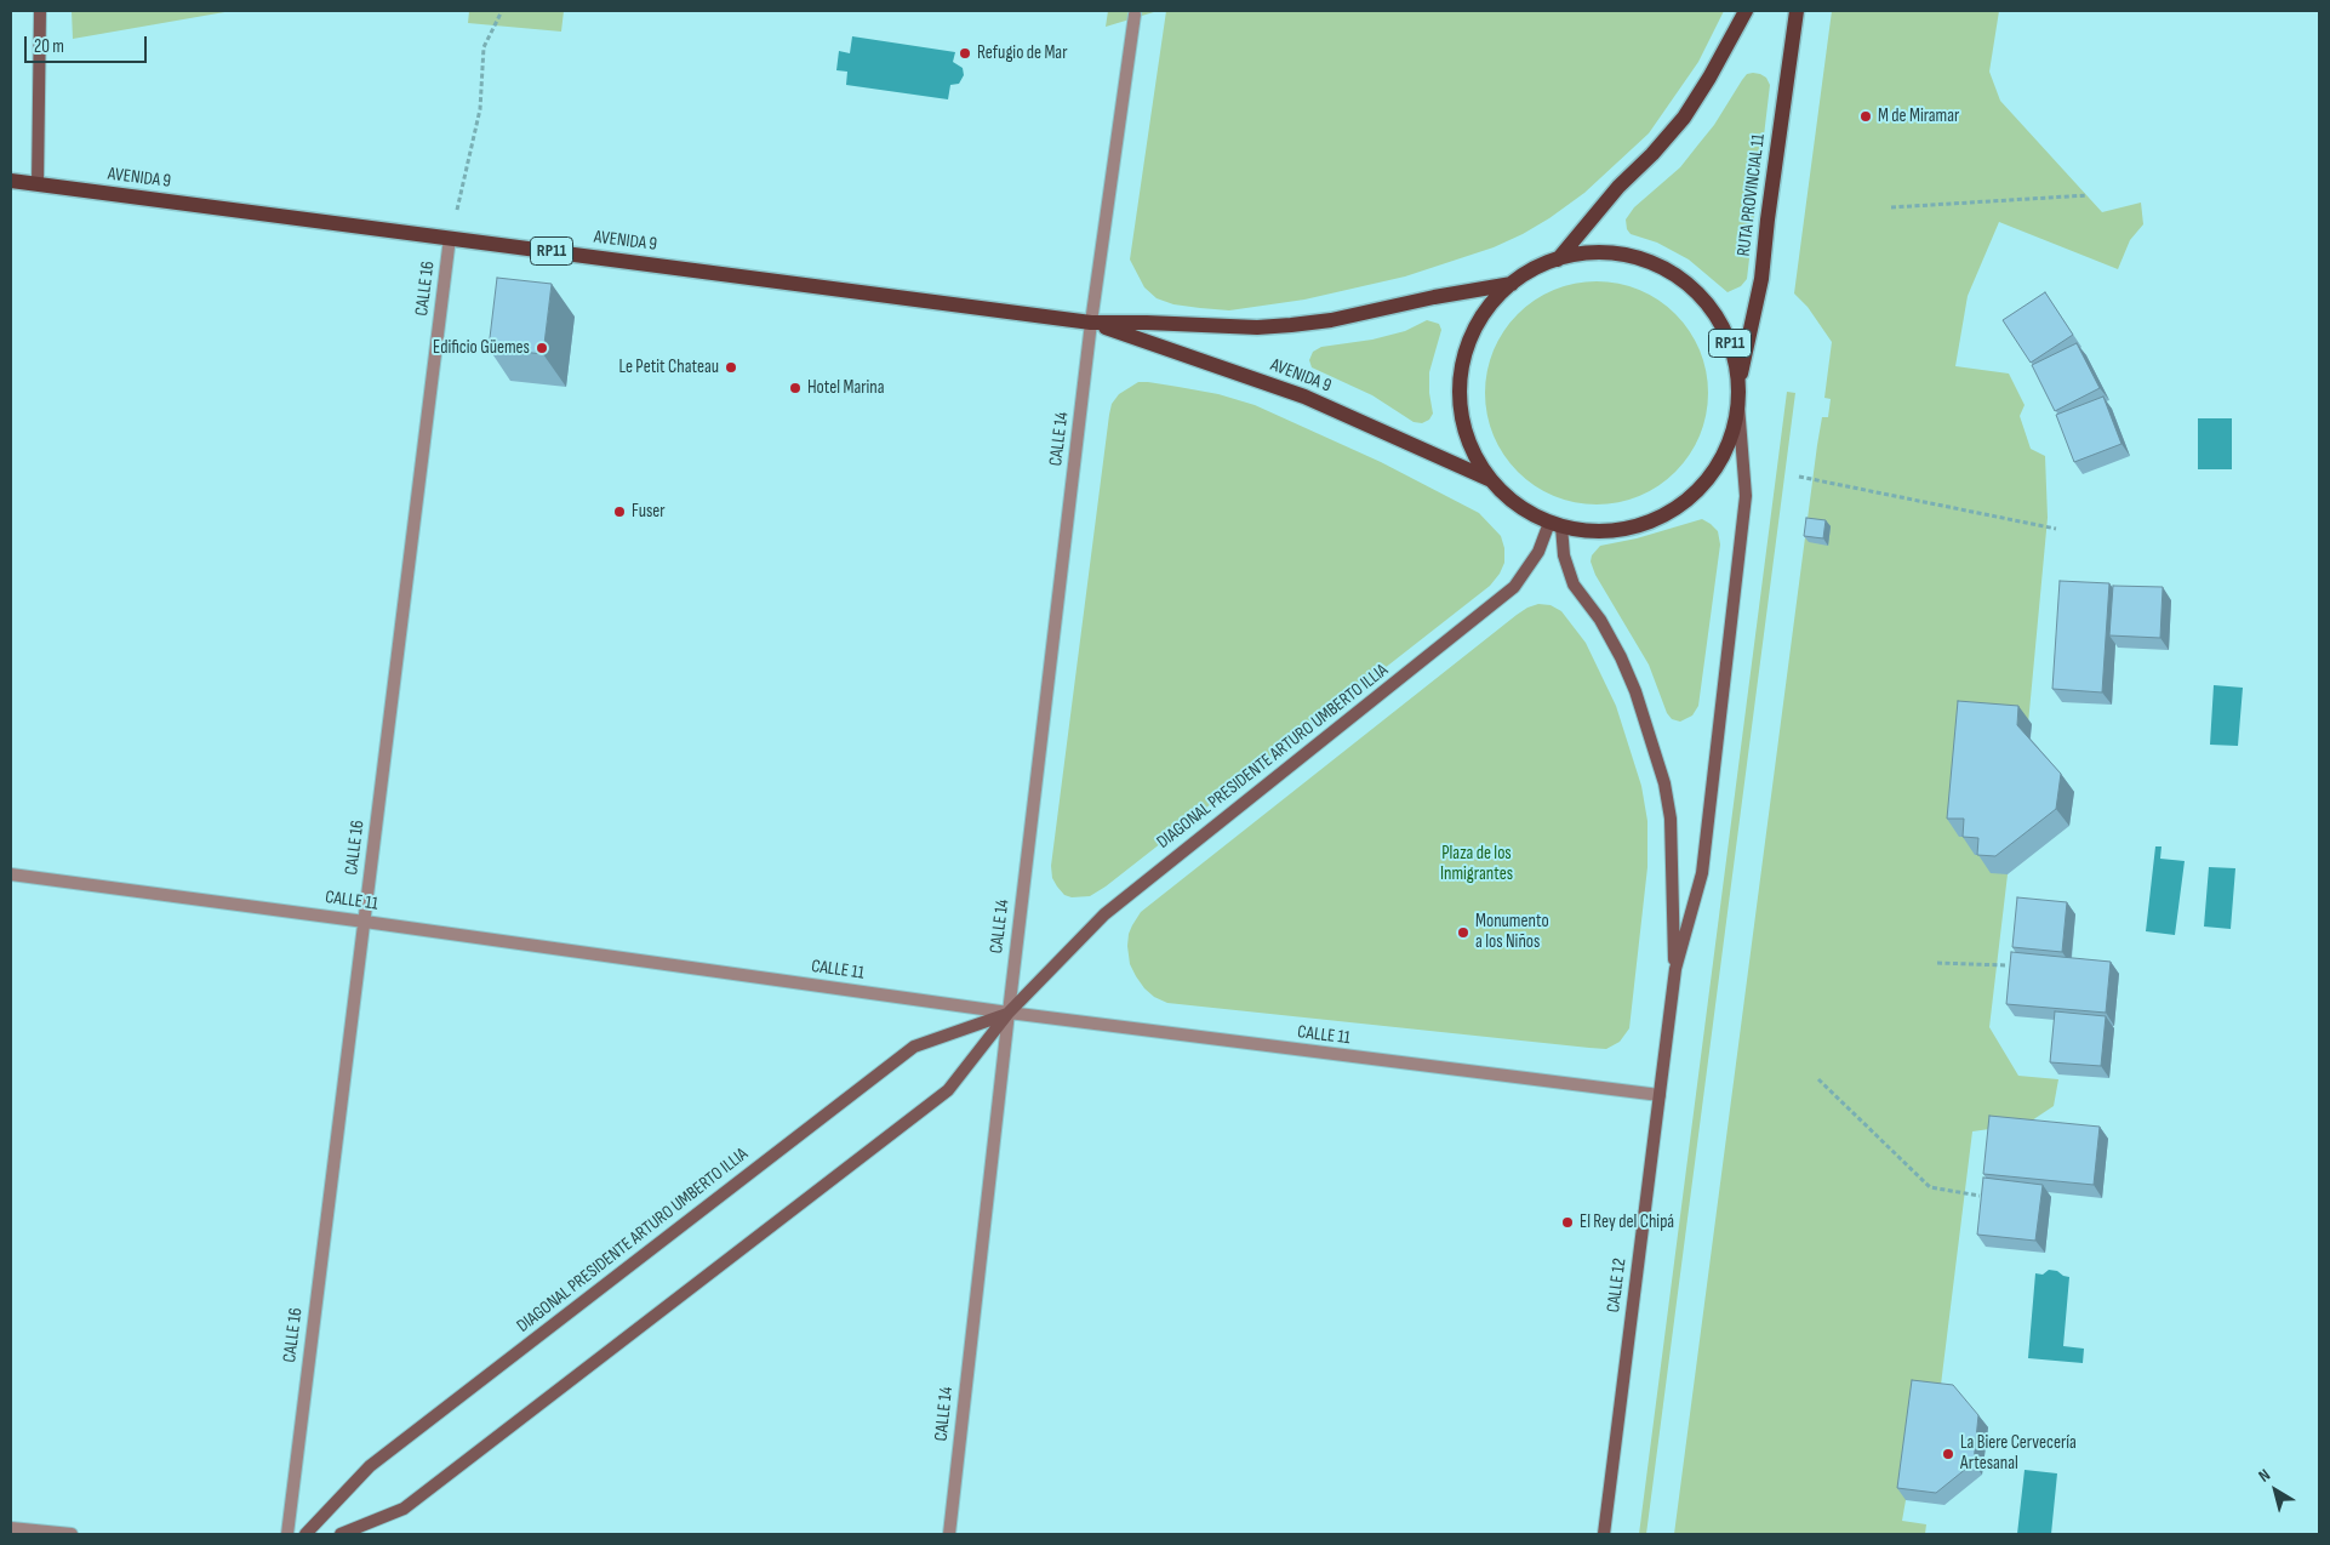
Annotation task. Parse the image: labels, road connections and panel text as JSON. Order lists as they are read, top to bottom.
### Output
{
  "streets": {
    "main road": [
      "AVENIDA 9",
      "RUTA PROVINCIAL 11",
      "RP11",
      "DIAGONAL PRESIDENTE ARTURO UMBERTO ILLIA",
      "CALLE 12"
    ],
    "street": ["CALLE 16", "CALLE 14", "CALLE 11"]
  },
  "crossings": [
    ["AVENIDA 9", "RP11"],
    ["AVENIDA 9", "CALLE 16"],
    ["AVENIDA 9", "CALLE 14"],
    ["RUTA PROVINCIAL 11", "RP11"],
    ["RP11", "DIAGONAL PRESIDENTE ARTURO UMBERTO ILLIA"],
    ["CALLE 16", "CALLE 11"],
    ["CALLE 14", "DIAGONAL PRESIDENTE ARTURO UMBERTO ILLIA"],
    ["CALLE 14", "CALLE 11"],
    ["DIAGONAL PRESIDENTE ARTURO UMBERTO ILLIA", "CALLE 11"],
    ["CALLE 11", "CALLE 12"]
  ],
  "parks": ["Plaza de los Inmigrantes"],
  "places": [
    "Refugio de Mar",
    "M de Miramar",
    "Edificio Güemes",
    "Le Petit Chateau",
    "Hotel Marina",
    "Fuser",
    "Monumento a los Niños",
    "El Rey del Chipá",
    "La Biere Cervecería Artesanal"
  ],
  "scale_bar": "20 m",
  "north": "top left"
}
